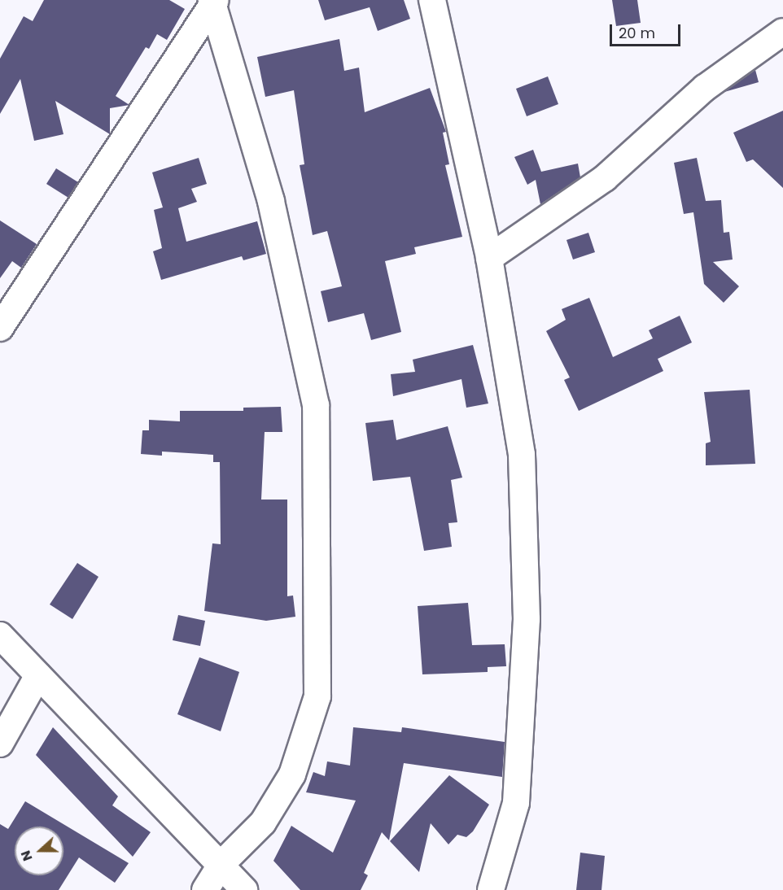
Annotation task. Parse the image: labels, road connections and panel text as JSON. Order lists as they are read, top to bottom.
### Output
{
  "scale_bar": "20 m",
  "north": "left"
}
